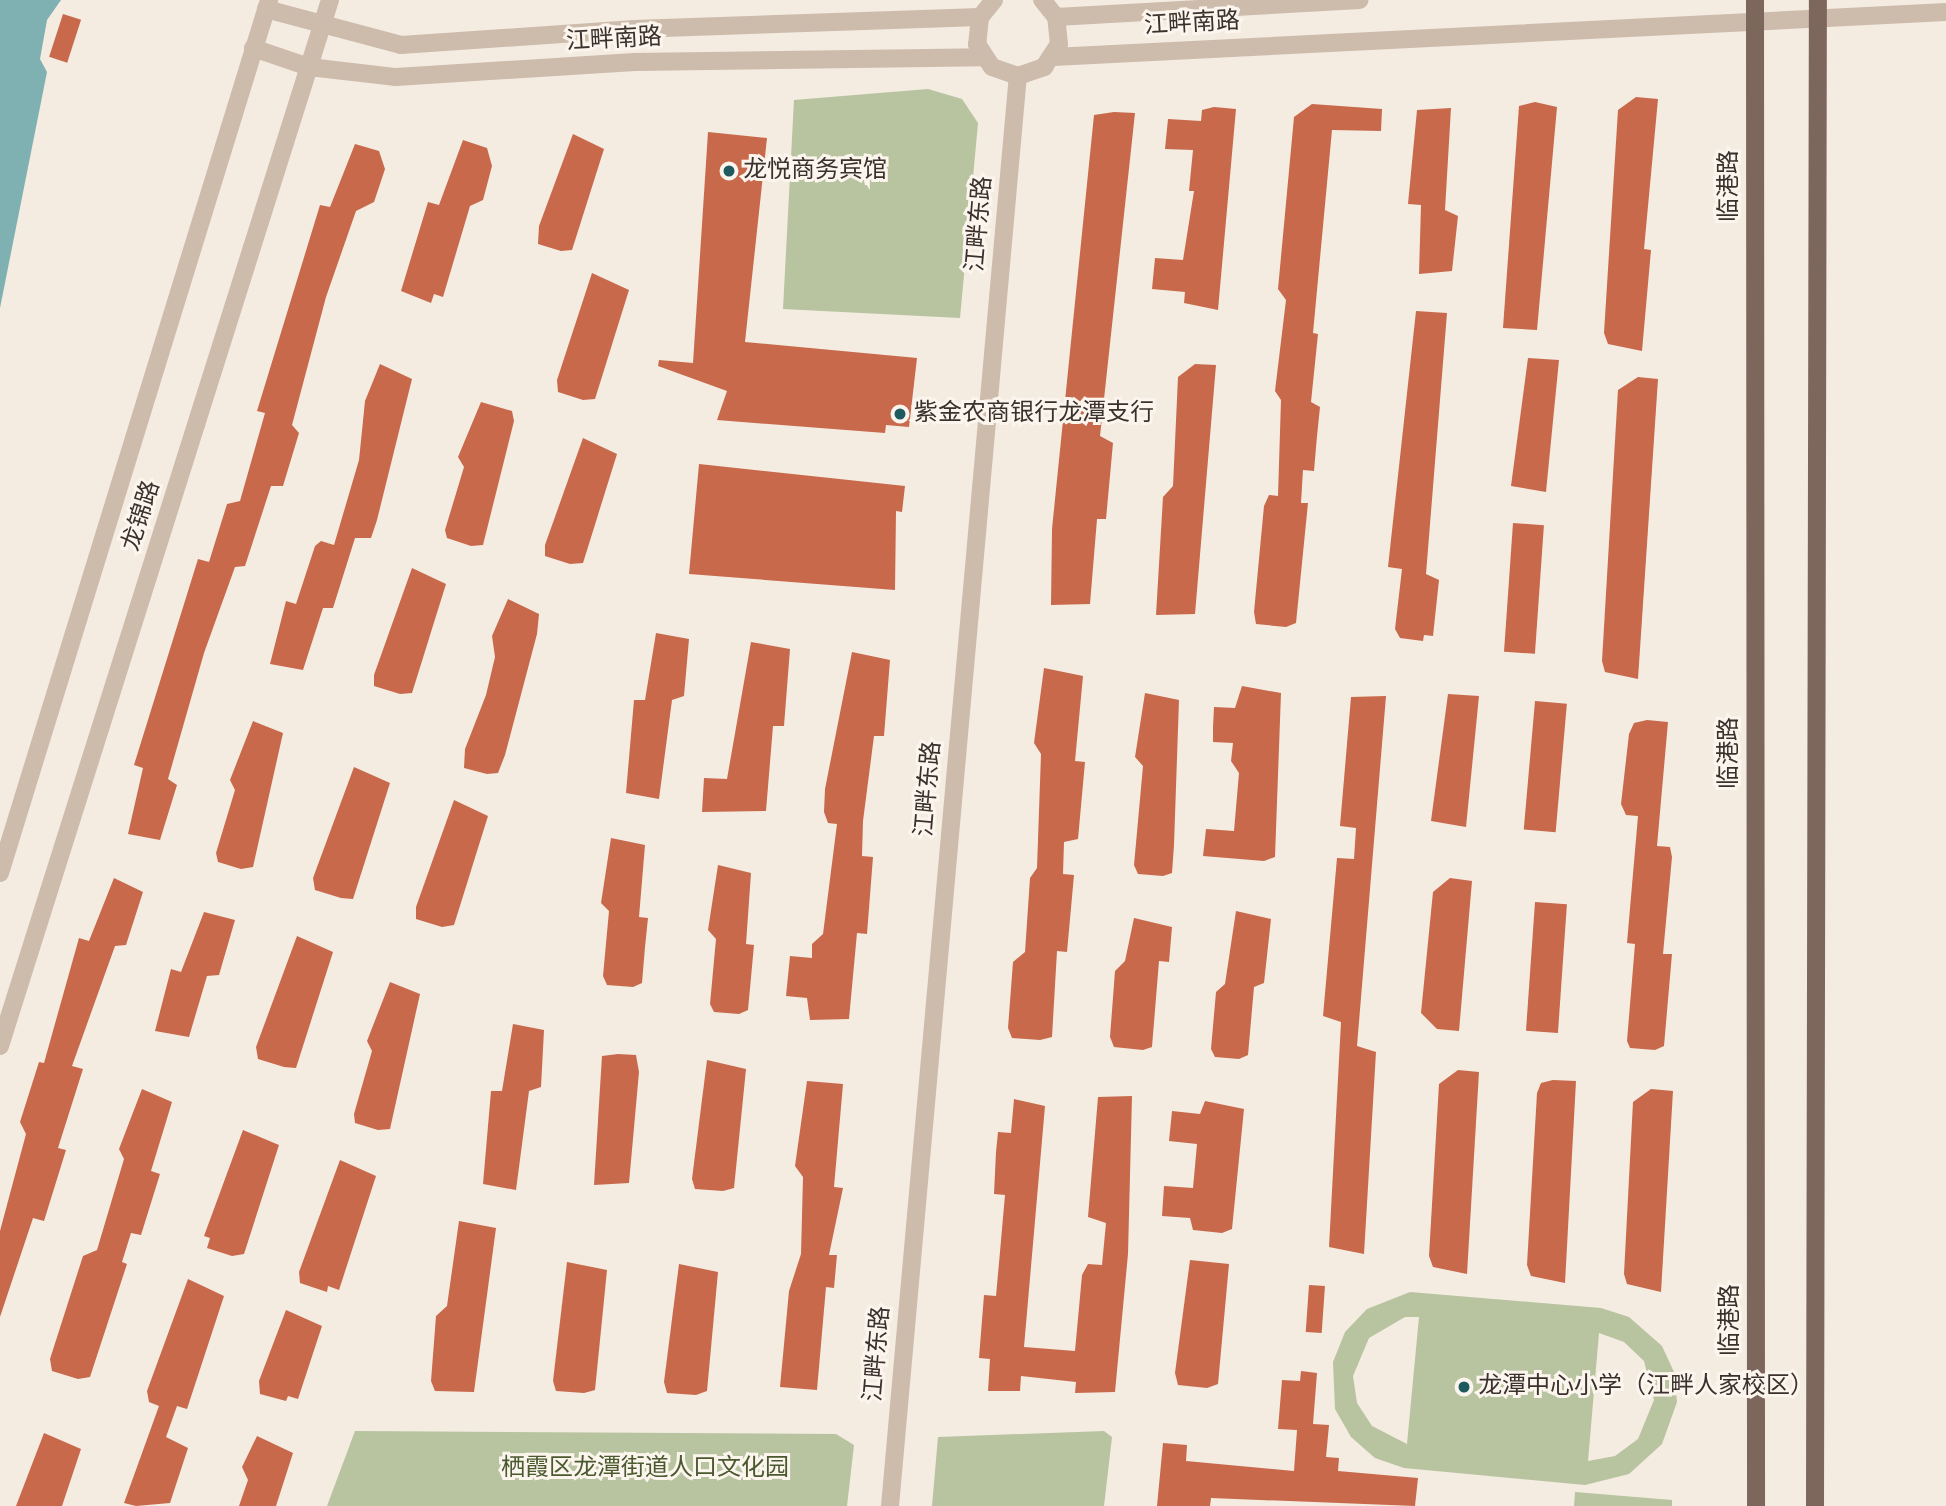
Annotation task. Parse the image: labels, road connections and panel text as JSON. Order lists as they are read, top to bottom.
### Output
{
  "streets": {
    "main road": ["临港路"],
    "street": ["江畔南路", "江畔东路", "龙锦路"]
  },
  "crossings": [
    ["江畔南路", "临港路"],
    ["江畔南路", "龙锦路"]
  ],
  "parks": ["栖霞区龙潭街道人口文化园"],
  "places": ["龙悦商务宾馆", "紫金农商银行龙潭支行", "龙潭中心小学（江畔人家校区）"]
}
